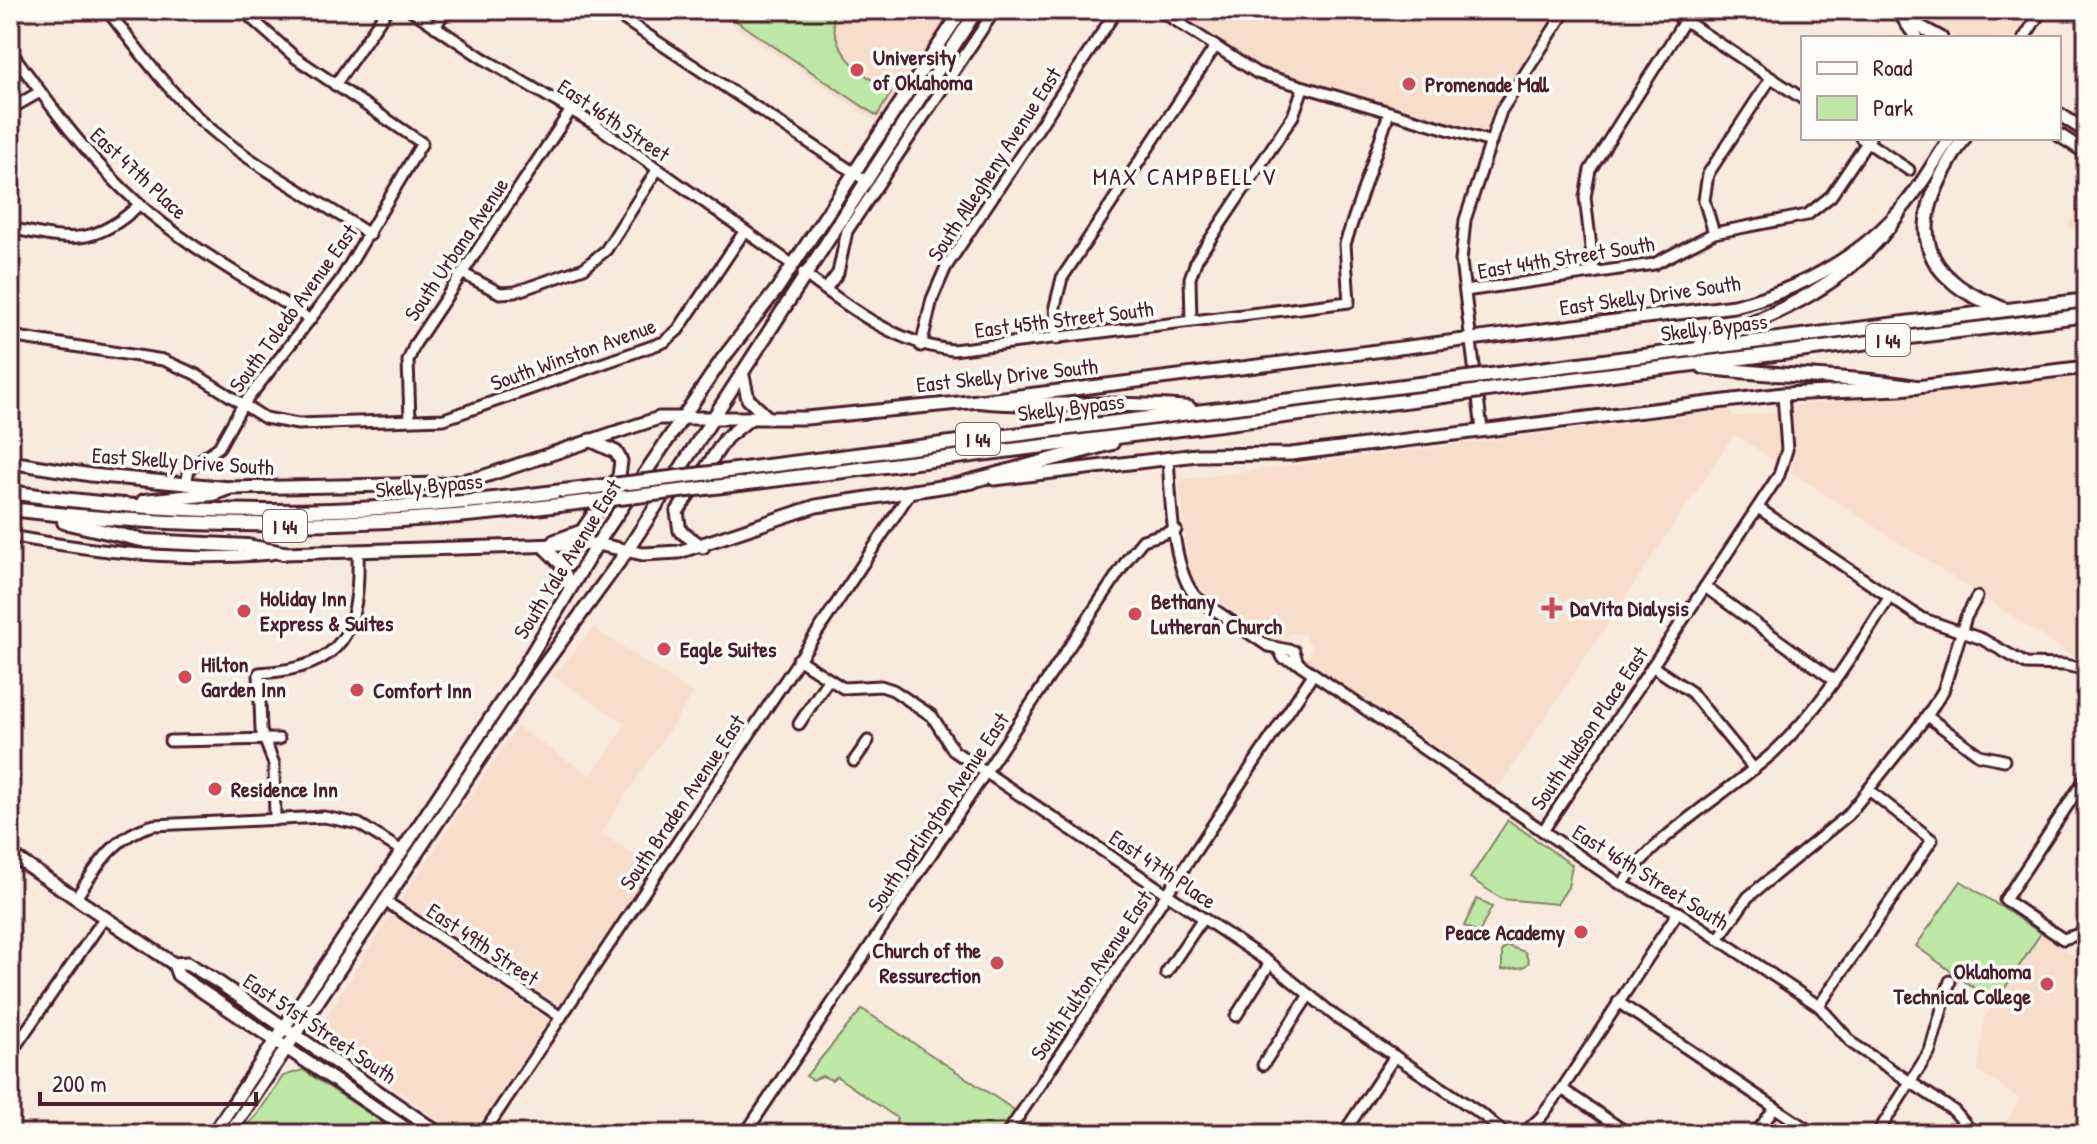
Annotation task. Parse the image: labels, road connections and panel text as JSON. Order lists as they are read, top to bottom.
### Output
{
  "streets": {
    "highway": ["Skelly Bypass", "I 44"],
    "main road": ["East Skelly Drive South", "South Yale Avenue East", "East 51st Street South"],
    "street": [
      "East 46th Street",
      "South Allegheny Avenue East",
      "East 47th Place",
      "South Urbana Avenue",
      "East 44th Street South",
      "South Toledo Avenue East",
      "East 45th Street South",
      "South Winston Avenue",
      "South Hudson Place East",
      "South Braden Avenue East",
      "South Darlington Avenue East",
      "East 46th Street South",
      "East 49th Street",
      "South Fulton Avenue East"
    ]
  },
  "crossings": [
    ["East 46th Street", "South Urbana Avenue"],
    ["East 46th Street", "South Winston Avenue"],
    ["East 46th Street", "South Yale Avenue East"],
    ["South Allegheny Avenue East", "East 45th Street South"],
    ["East 47th Place", "South Toledo Avenue East"],
    ["East 47th Place", "South Braden Avenue East"],
    ["East 47th Place", "South Darlington Avenue East"],
    ["East 47th Place", "South Fulton Avenue East"],
    ["South Urbana Avenue", "South Winston Avenue"],
    ["East Skelly Drive South", "South Toledo Avenue East"],
    ["East Skelly Drive South", "South Yale Avenue East"],
    ["East 45th Street South", "South Yale Avenue East"],
    ["South Yale Avenue East", "East 49th Street"],
    ["South Yale Avenue East", "East 51st Street South"],
    ["South Hudson Place East", "East 46th Street South"],
    ["South Braden Avenue East", "East 49th Street"],
    ["South Darlington Avenue East", "East 46th Street South"],
    ["East 46th Street South", "South Fulton Avenue East"]
  ],
  "districts": ["MAX CAMPBELL V"],
  "places": {
    "other": [
      "University of Oklahoma",
      "Promenade Mall",
      "Holiday Inn Express & Suites",
      "Bethany Lutheran Church",
      "Eagle Suites",
      "Hilton Garden Inn",
      "Comfort Inn",
      "Residence Inn",
      "Peace Academy",
      "Church of the Ressurection",
      "Oklahoma Technical College"
    ],
    "health": ["DaVita Dialysis"]
  },
  "legend": ["Road", "Park"],
  "scale_bar": "200 m"
}
